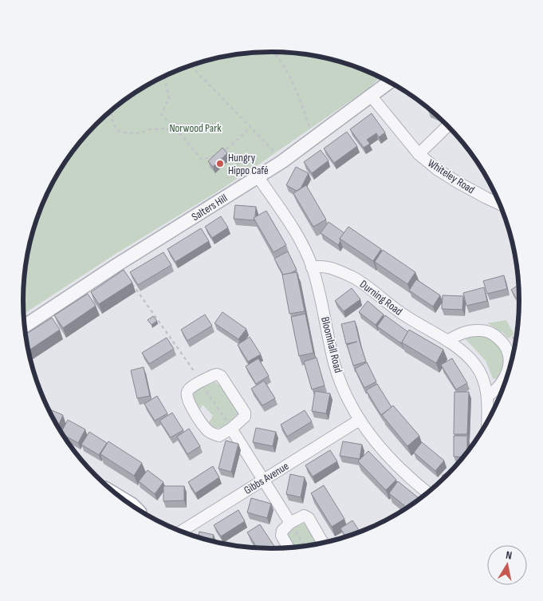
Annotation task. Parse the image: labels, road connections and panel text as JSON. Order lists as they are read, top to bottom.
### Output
{
  "streets": {
    "street": [
      "Whiteley Road",
      "Salters Hill",
      "Durning Road",
      "Bloomhall Road",
      "Gibbs Avenue"
    ]
  },
  "crossings": [
    ["Whiteley Road", "Salters Hill"],
    ["Salters Hill", "Bloomhall Road"],
    ["Durning Road", "Bloomhall Road"],
    ["Bloomhall Road", "Gibbs Avenue"]
  ],
  "parks": ["Norwood Park"],
  "places": ["Hungry Hippo Café"],
  "north": "top"
}
